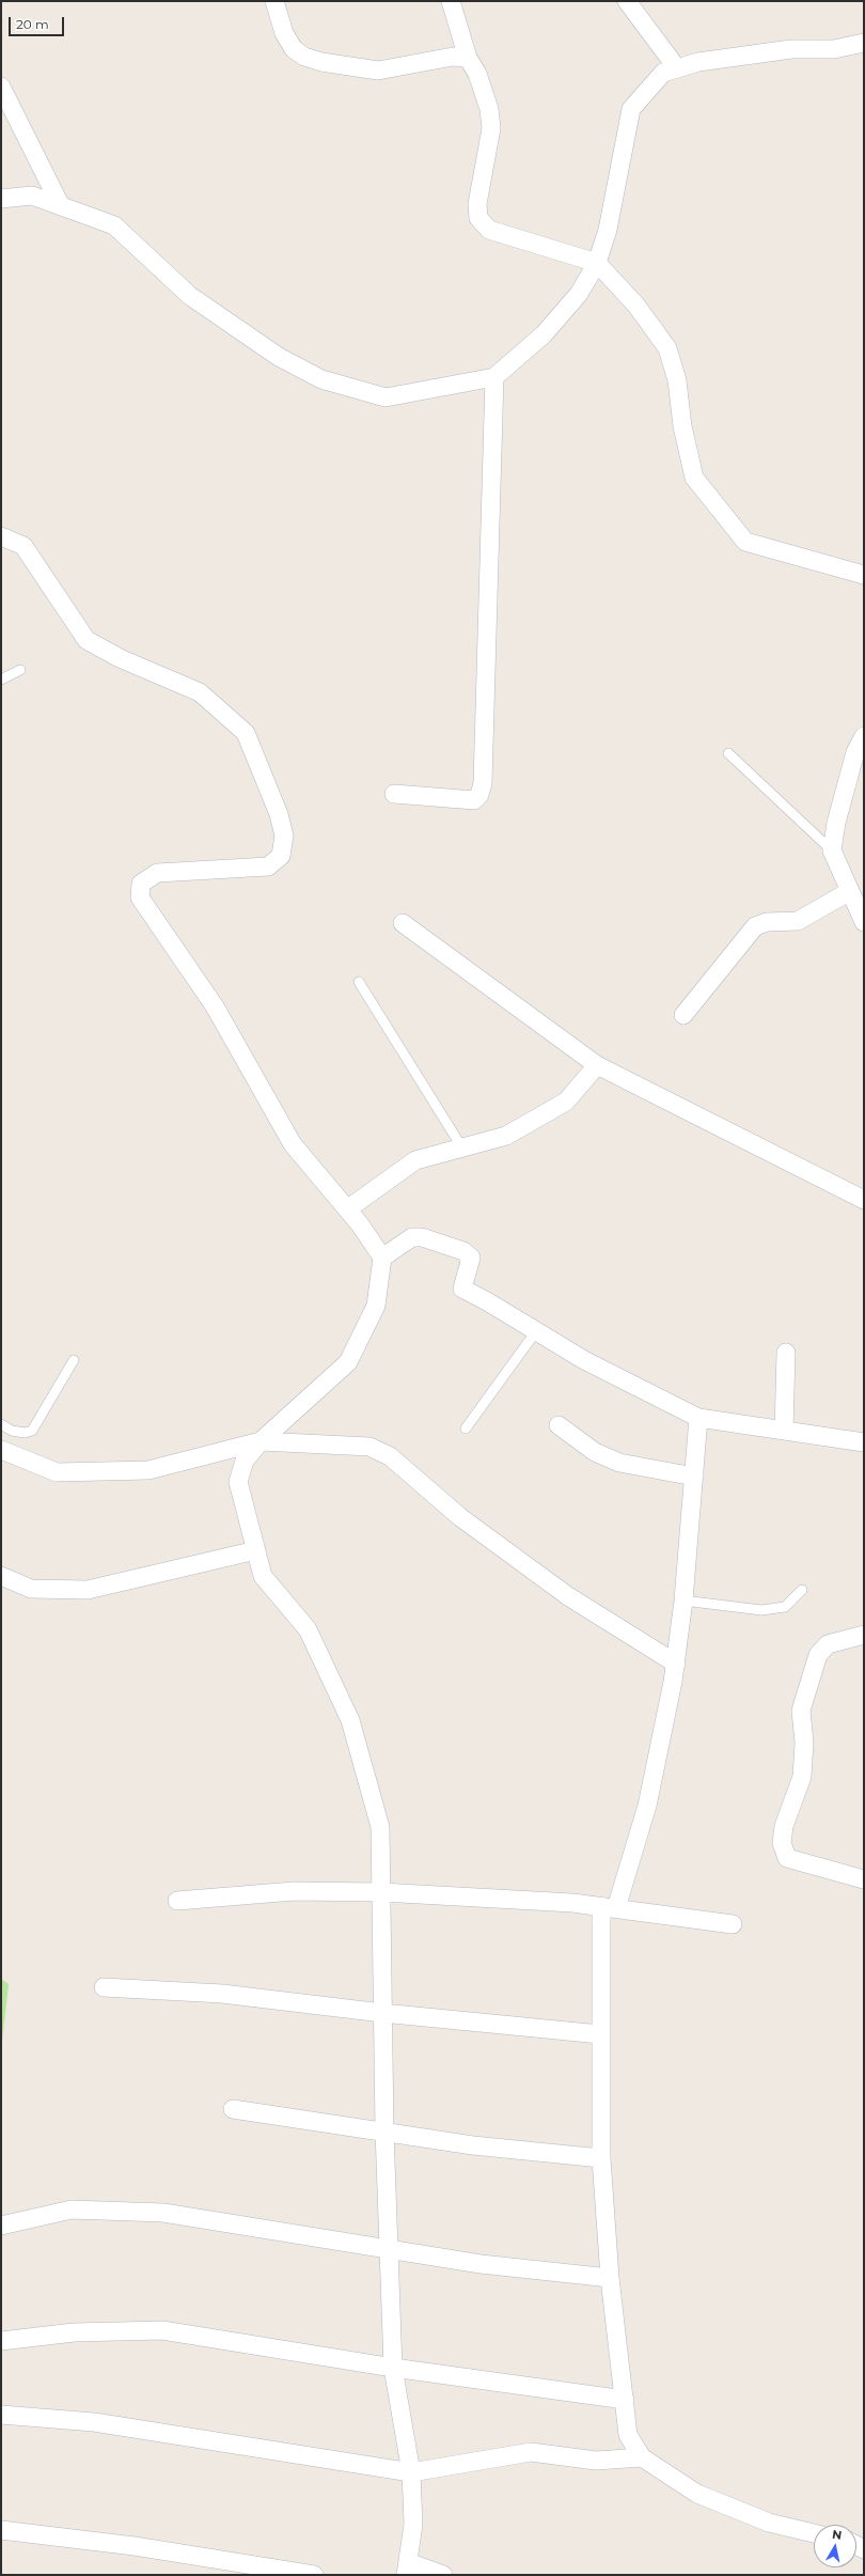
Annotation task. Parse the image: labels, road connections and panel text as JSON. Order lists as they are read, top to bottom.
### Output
{
  "scale_bar": "20 m",
  "north": "top"
}
